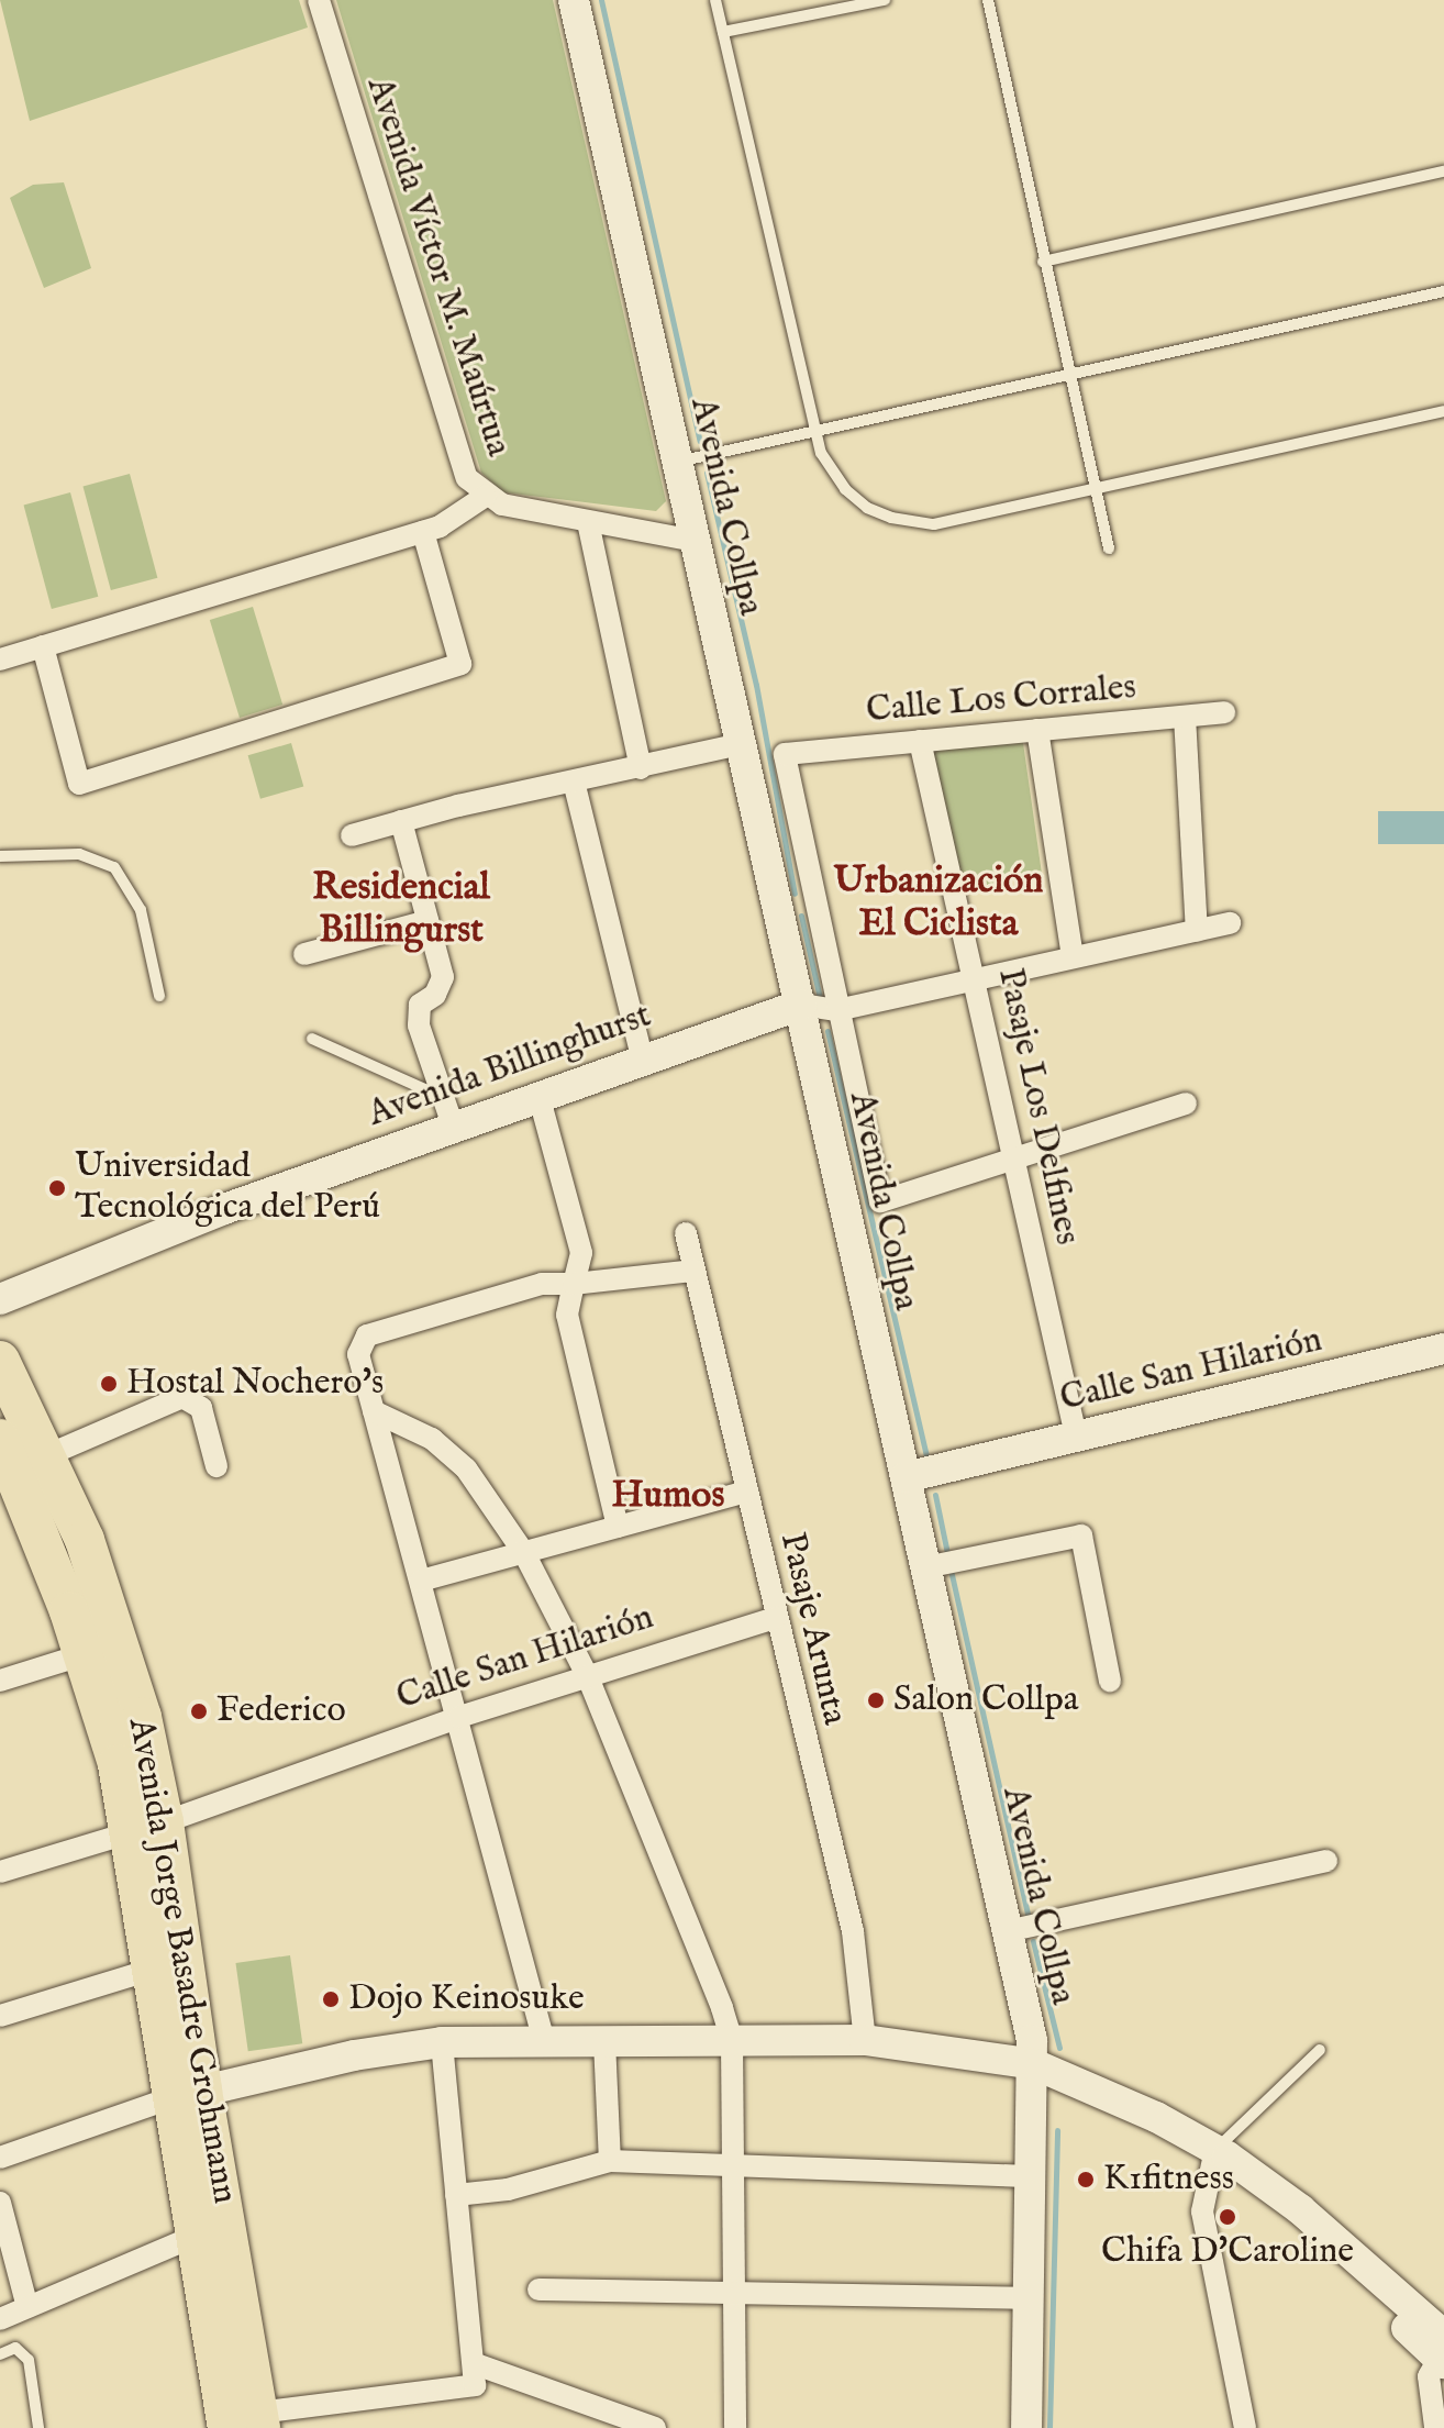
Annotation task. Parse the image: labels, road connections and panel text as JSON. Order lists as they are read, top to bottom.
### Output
{
  "streets": {
    "highway": ["Avenida Jorge Basadre Grohmann"],
    "main road": ["Avenida Collpa", "Avenida Billinghurst", "Calle San Hilarión"],
    "street": [
      "Avenida Víctor M. Maúrtua",
      "Calle Los Corrales",
      "Pasaje Los Delfines",
      "Pasaje Arunta"
    ]
  },
  "crossings": [
    ["Avenida Víctor M. Maúrtua", "Avenida Collpa"],
    ["Avenida Collpa", "Avenida Billinghurst"],
    ["Avenida Collpa", "Calle San Hilarión"],
    ["Calle Los Corrales", "Pasaje Los Delfines"],
    ["Pasaje Los Delfines", "Calle San Hilarión"],
    ["Calle San Hilarión", "Pasaje Arunta"],
    ["Calle San Hilarión", "Avenida Jorge Basadre Grohmann"]
  ],
  "districts": ["Urbanización El Ciclista", "Residencial Billingurst", "Humos"],
  "places": [
    "Universidad Tecnológica del Perú",
    "Hostal Nochero's",
    "Salon Collpa",
    "Federico",
    "Dojo Keinosuke",
    "K1fitness",
    "Chifa D'Caroline"
  ]
}
